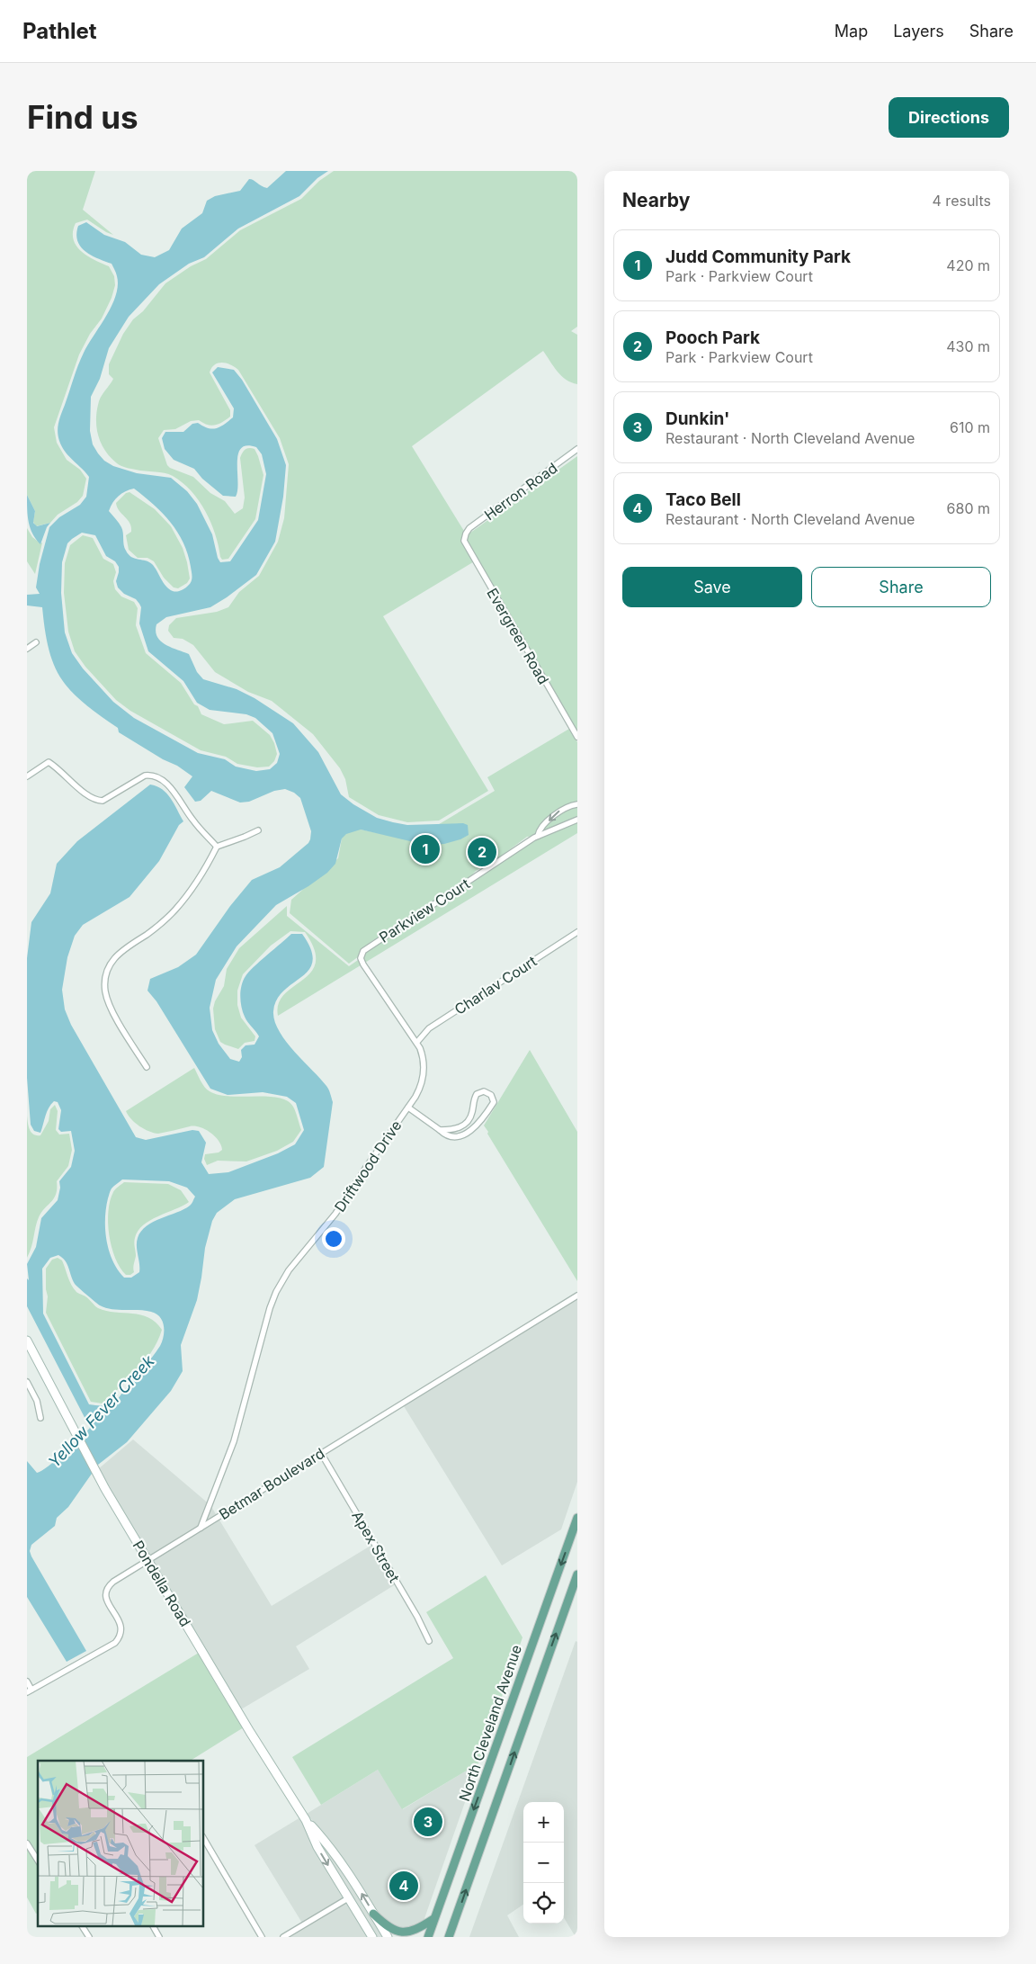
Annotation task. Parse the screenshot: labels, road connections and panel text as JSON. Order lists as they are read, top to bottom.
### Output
{
  "streets": {
    "main road": ["Pondella Road", "North Cleveland Avenue"],
    "street": [
      "Herron Road",
      "Evergreen Road",
      "Parkview Court",
      "Charlav Court",
      "Driftwood Drive",
      "Betmar Boulevard",
      "Apex Street"
    ]
  },
  "crossings": [
    ["Herron Road", "Evergreen Road"],
    ["Parkview Court", "Driftwood Drive"],
    ["Charlav Court", "Driftwood Drive"],
    ["Driftwood Drive", "Betmar Boulevard"],
    ["Betmar Boulevard", "Apex Street"],
    ["Betmar Boulevard", "Pondella Road"]
  ],
  "water": ["Yellow Fever Creek"],
  "page": {
    "header": "Pathlet",
    "nav": ["Map", "Layers", "Share"],
    "buttons": [
      "Directions",
      ["Save", "Share"]
    ],
    "title": "Find us",
    "heading": ["Nearby", "4 results"],
    "list": [
      {
        "mark": "1",
        "name": "Judd Community Park",
        "note": "Park · Parkview Court",
        "value": "420 m"
      },
      {
        "mark": "2",
        "name": "Pooch Park",
        "note": "Park · Parkview Court",
        "value": "430 m"
      },
      {
        "mark": "3",
        "name": "Dunkin'",
        "note": "Restaurant · North Cleveland Avenue",
        "value": "610 m"
      },
      {
        "mark": "4",
        "name": "Taco Bell",
        "note": "Restaurant · North Cleveland Avenue",
        "value": "680 m"
      }
    ],
    "pins": [
      "1",
      "2",
      "3",
      "4"
    ],
    "map_buttons": ["+", "−"]
  }
}
